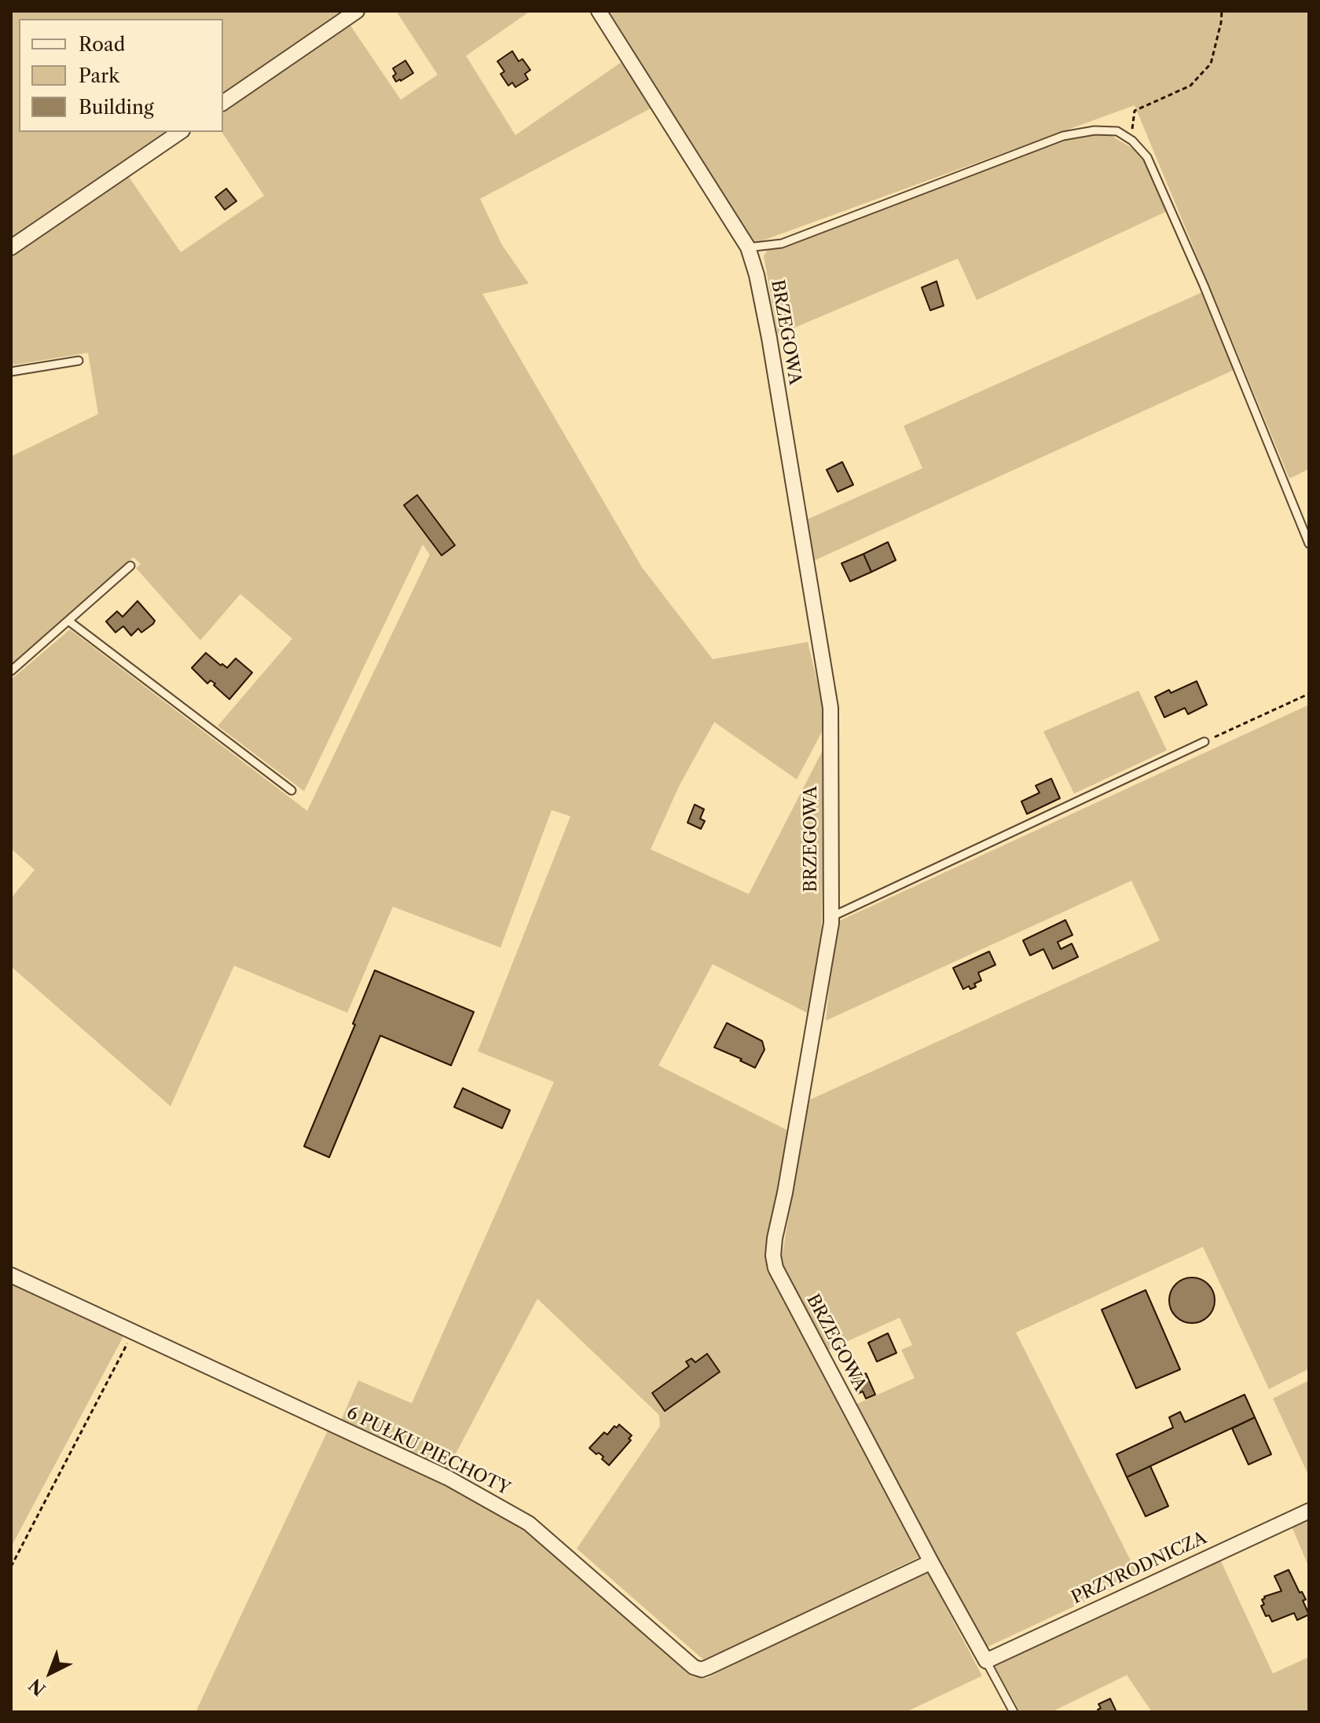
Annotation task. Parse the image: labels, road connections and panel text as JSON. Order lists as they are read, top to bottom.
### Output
{
  "streets": {
    "street": ["BRZEGOWA", "6 PUŁKU PIECHOTY", "PRZYRODNICZA"]
  },
  "crossings": [
    ["BRZEGOWA", "6 PUŁKU PIECHOTY"],
    ["BRZEGOWA", "PRZYRODNICZA"]
  ],
  "legend": ["Road", "Park", "Building"],
  "north": "bottom left"
}
